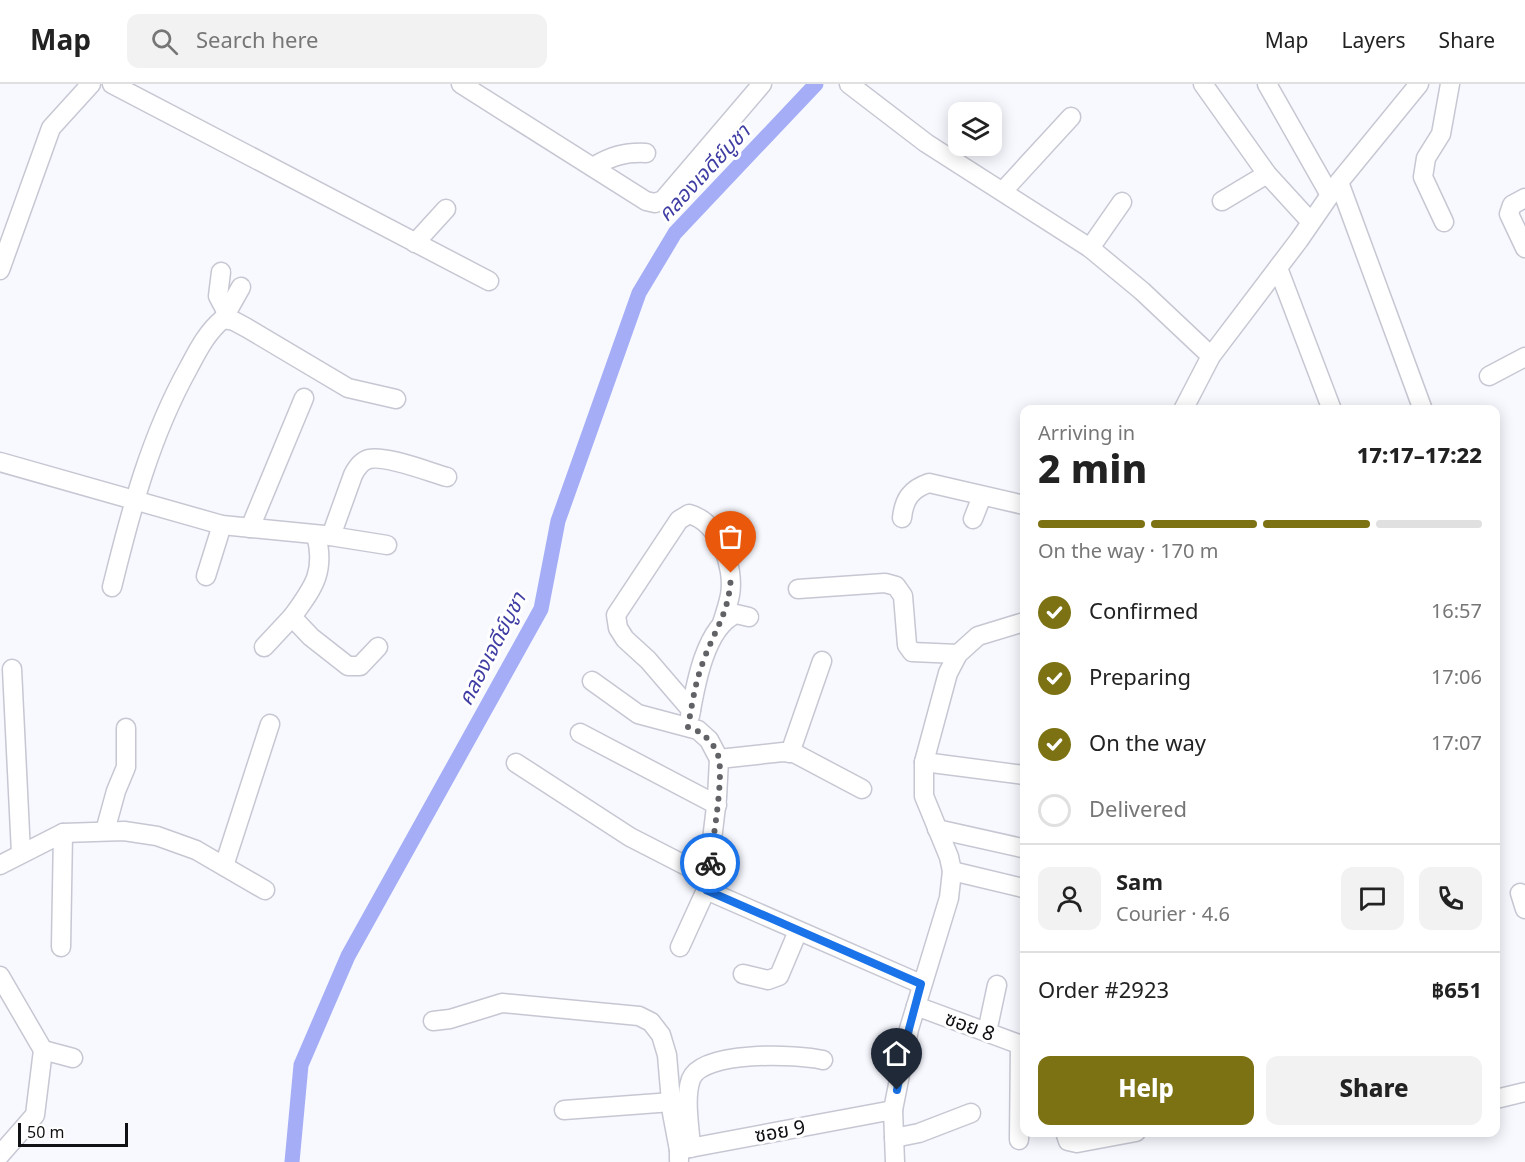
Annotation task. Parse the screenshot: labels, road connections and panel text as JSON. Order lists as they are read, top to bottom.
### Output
{
  "streets": {
    "street": ["ซอย 8", "ซอย 9"]
  },
  "water": ["คลองเจดีย์บูชา"],
  "scale_bar": "50 m",
  "page": {
    "header": "Map",
    "search": "Search here",
    "nav": ["Map", "Layers", "Share"],
    "heading": ["2 min", "Arriving in", "17:17–17:22"],
    "panel": [
      "Sam",
      "Courier · 4.6",
      "Order #2923",
      "฿651"
    ],
    "bar": "On the way · 170 m",
    "list": [
      ["Confirmed", "16:57"],
      ["Preparing", "17:06"],
      ["On the way", "17:07"],
      "Delivered"
    ],
    "buttons": ["Help", "Share"],
    "scale": "50 m"
  }
}
